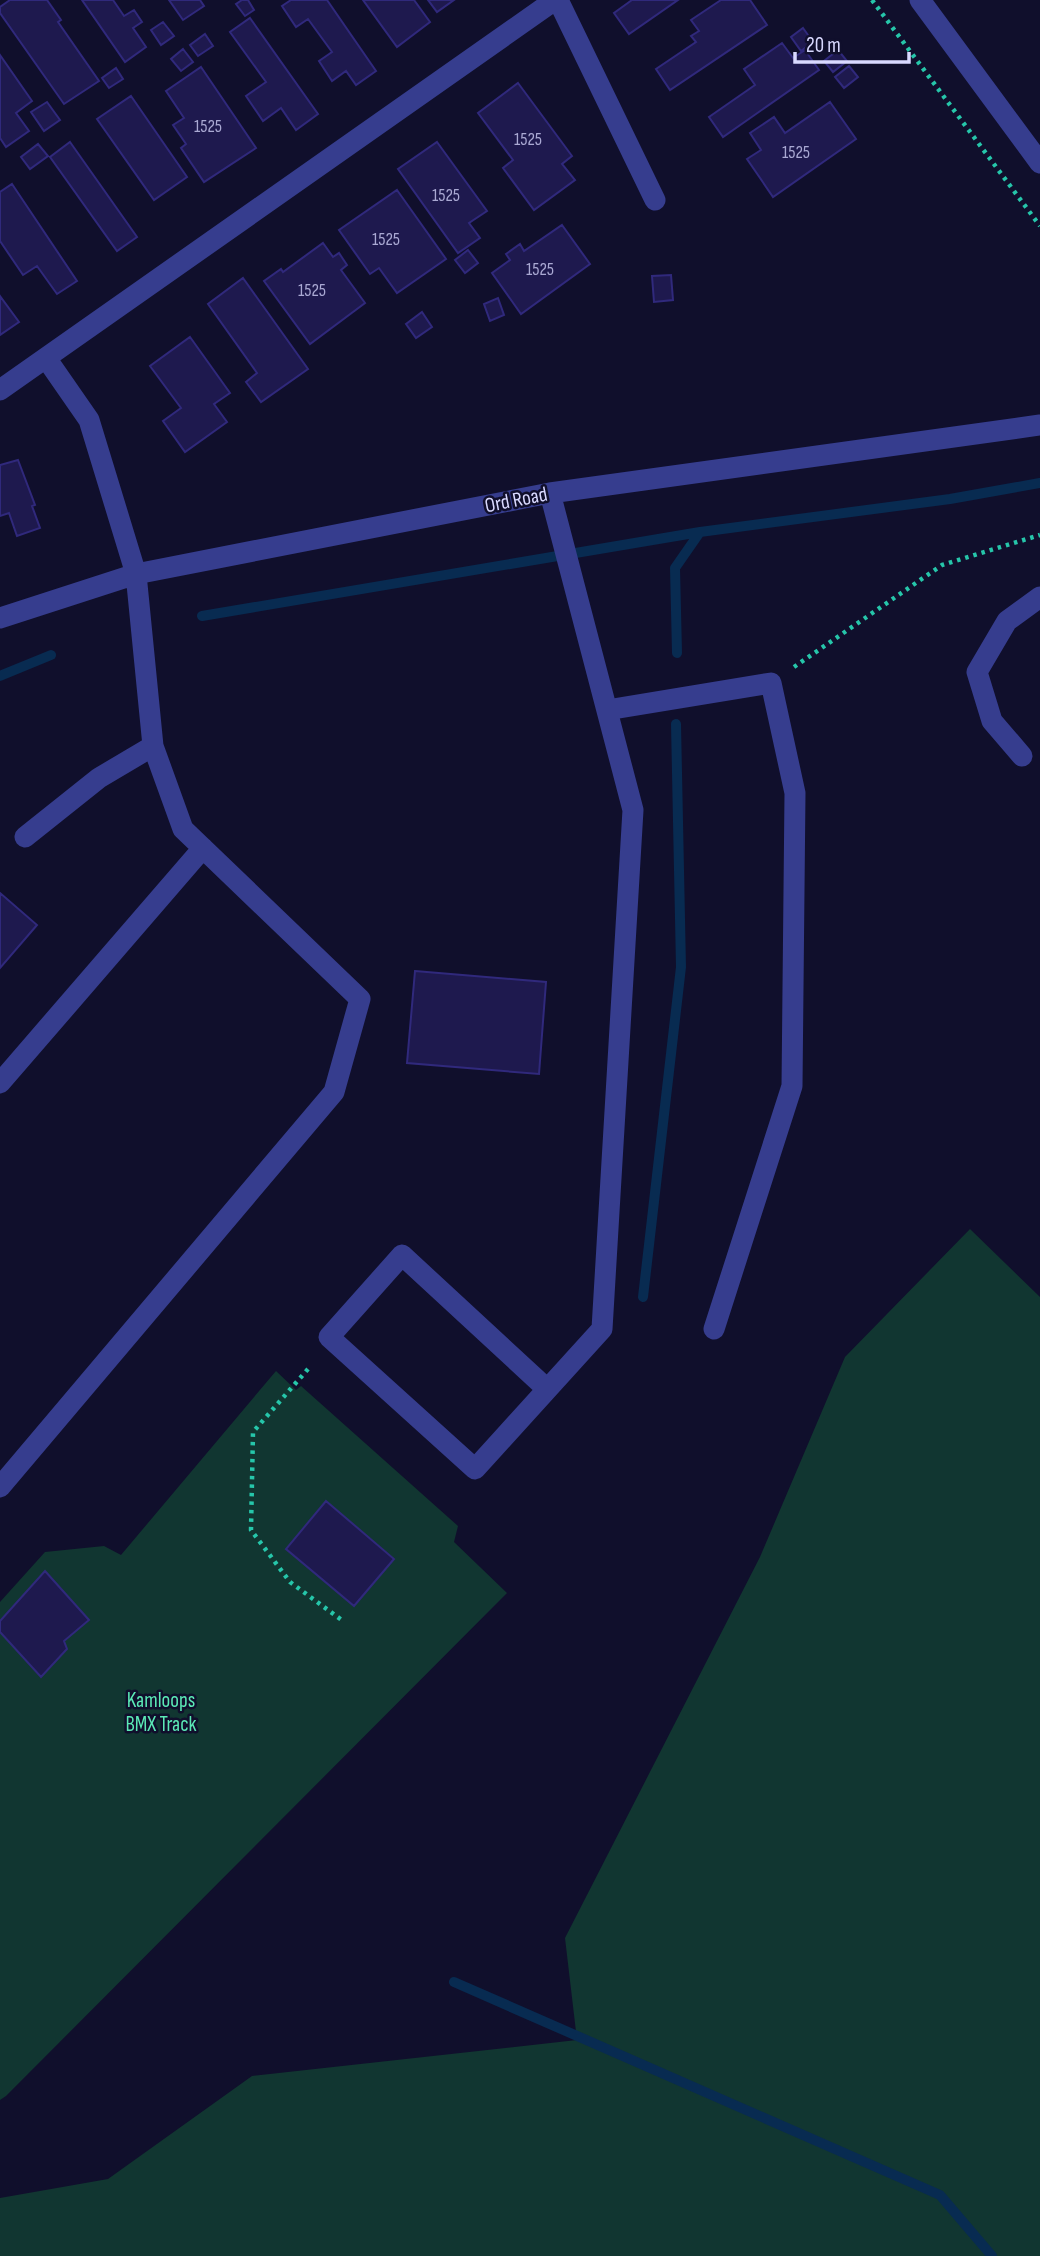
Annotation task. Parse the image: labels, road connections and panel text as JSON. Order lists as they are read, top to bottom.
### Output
{
  "streets": {
    "street": ["Ord Road"]
  },
  "parks": ["Kamloops BMX Track"],
  "house_numbers": [
    "1525",
    "1525",
    "1525",
    "1525",
    "1525",
    "1525",
    "1525"
  ],
  "scale_bar": "20 m"
}
